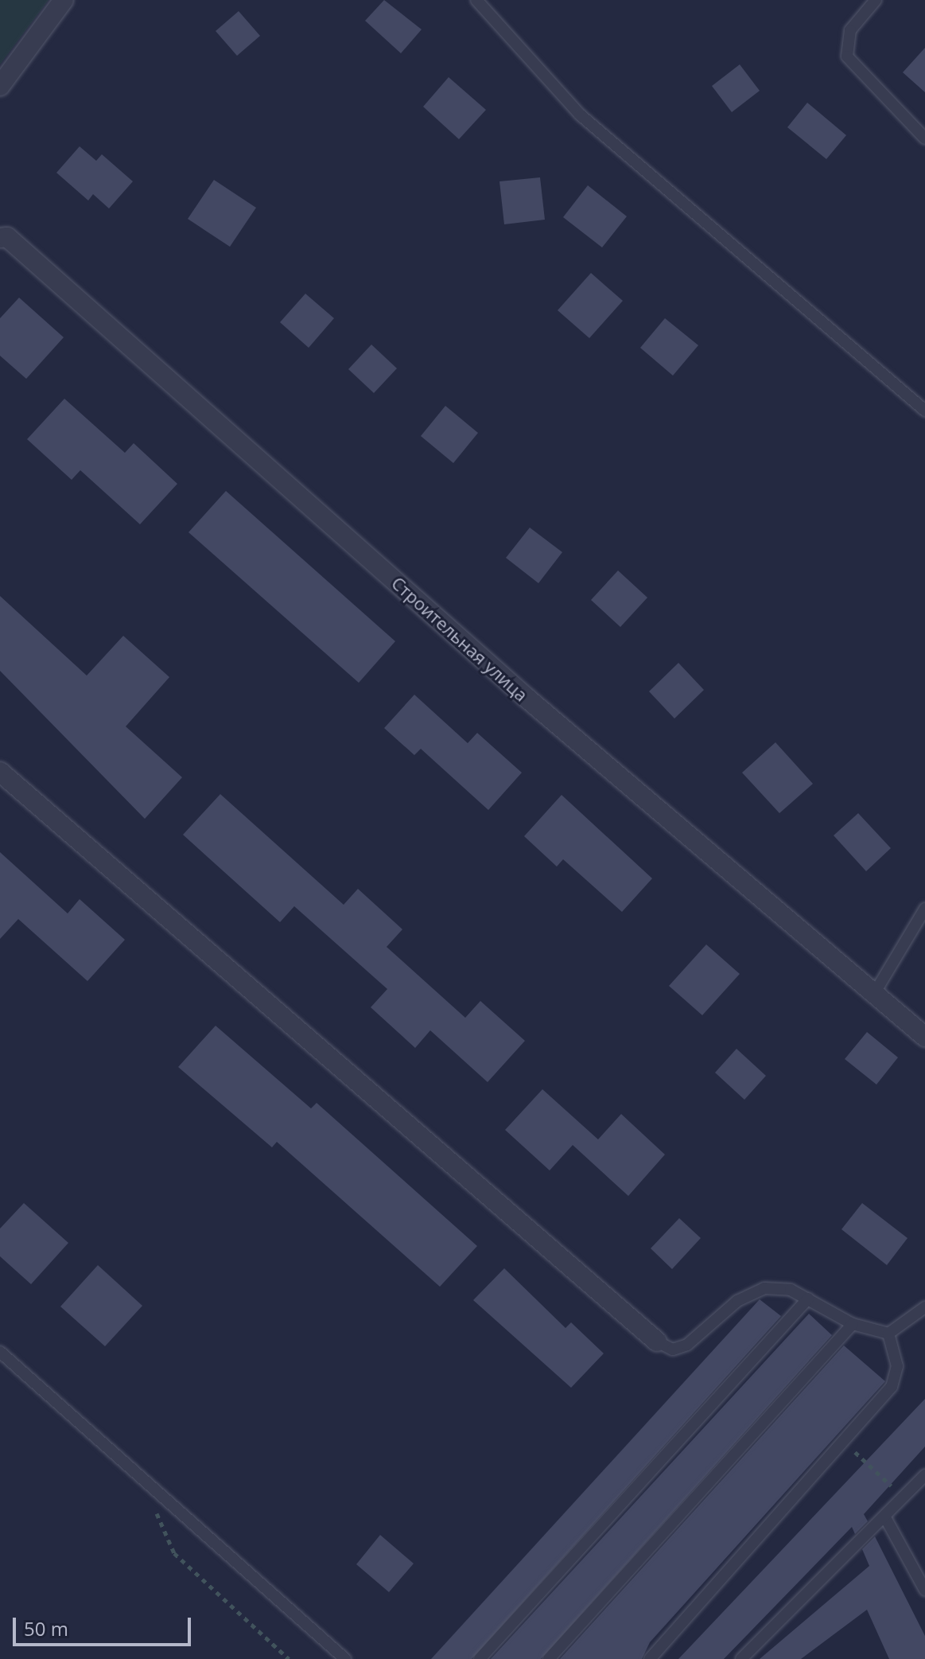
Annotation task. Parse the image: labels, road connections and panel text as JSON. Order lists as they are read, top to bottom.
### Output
{
  "streets": {
    "street": ["Строительная улица"]
  },
  "scale_bar": "50 m"
}
